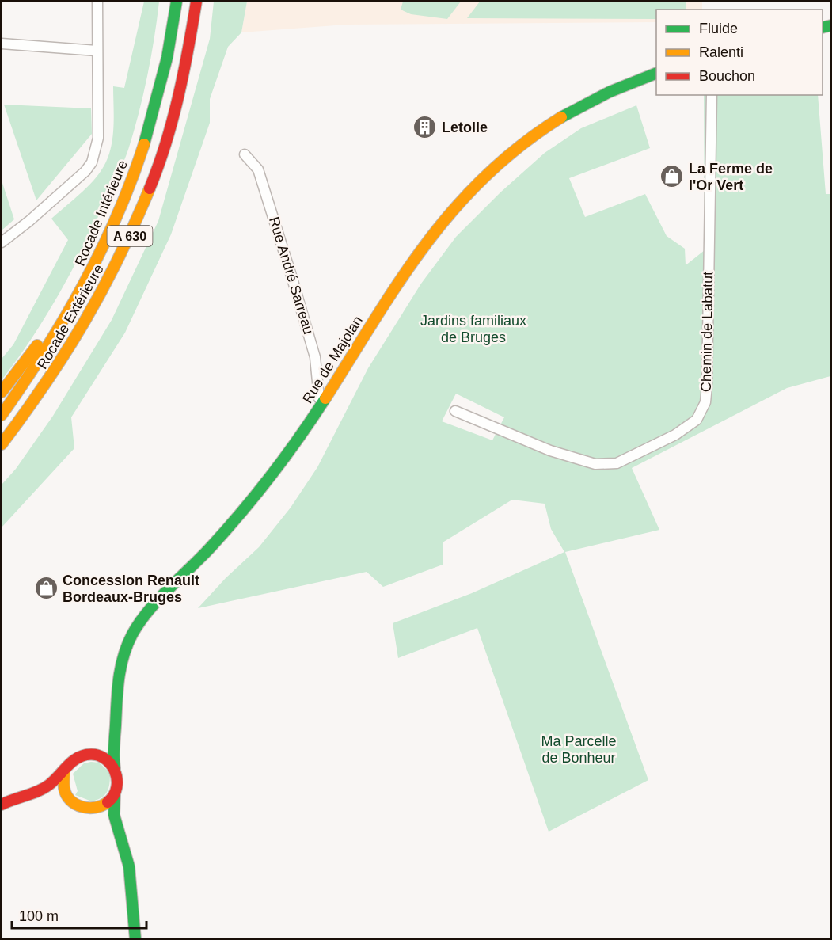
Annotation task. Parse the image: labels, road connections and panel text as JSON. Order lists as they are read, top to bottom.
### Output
{
  "streets": {
    "main road": [
      "Rocade Intérieure",
      "A 630",
      "Rocade Extérieure",
      "Rue de Majolan"
    ],
    "street": ["Rue André Sarreau", "Chemin de Labatut"]
  },
  "crossings": [
    ["Rue André Sarreau", "Rue de Majolan"]
  ],
  "parks": ["Jardins familiaux de Bruges", "Ma Parcelle de Bonheur"],
  "places": {
    "building": ["Letoile"],
    "shop": ["La Ferme de l'Or Vert", "Concession Renault Bordeaux-Bruges"]
  },
  "legend": ["Fluide", "Ralenti", "Bouchon"],
  "scale_bar": "100 m"
}
